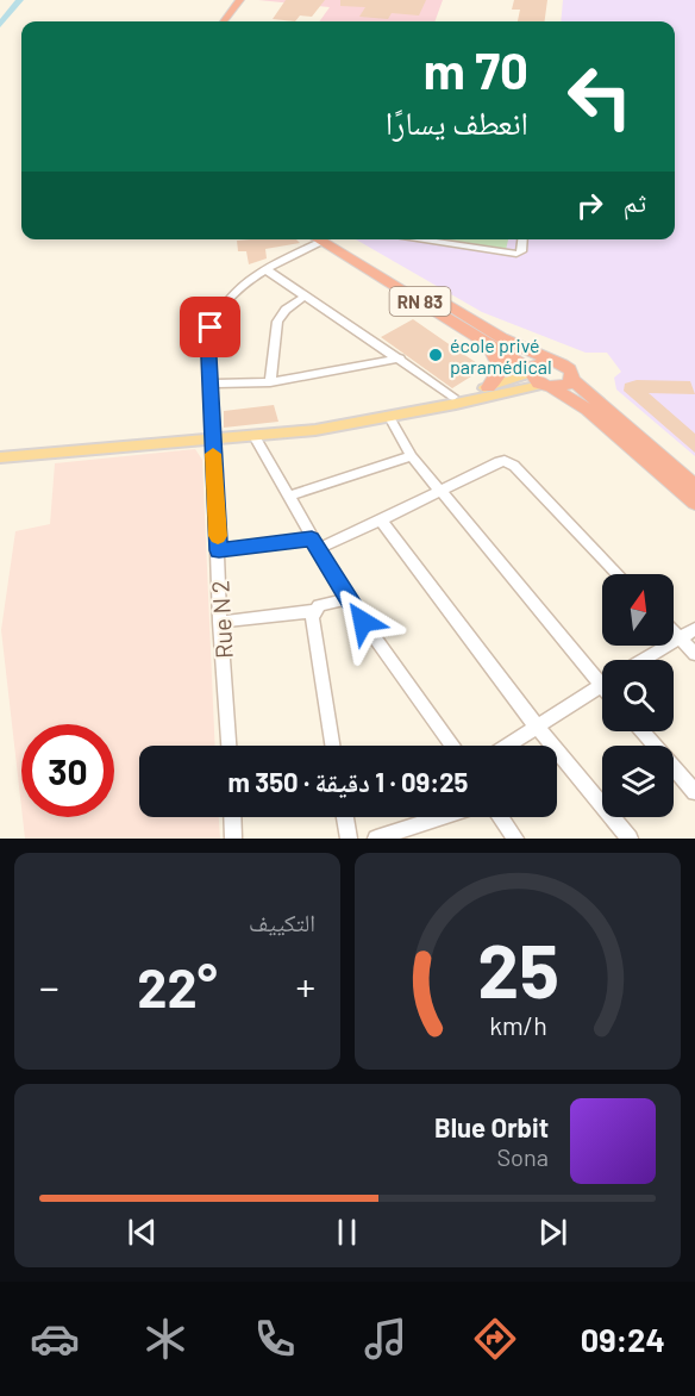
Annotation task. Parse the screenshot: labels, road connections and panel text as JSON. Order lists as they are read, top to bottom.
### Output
{
  "streets": {
    "highway": ["RN 83"],
    "street": ["Rue N 2"]
  },
  "places": ["école privé paramédical"],
  "north": "top",
  "page": {
    "turn": ["70 m", "انعطف يسارًا"],
    "then": "ثم",
    "limit": "30",
    "trip": "09:25 · 1 دقيقة · 350 m",
    "tile": "التكييف",
    "heat": ["−", "22°", "+"],
    "song": ["Blue Orbit", "Sona"],
    "tabs": "09:24",
    "gauge": ["25", "km/h"]
  }
}
